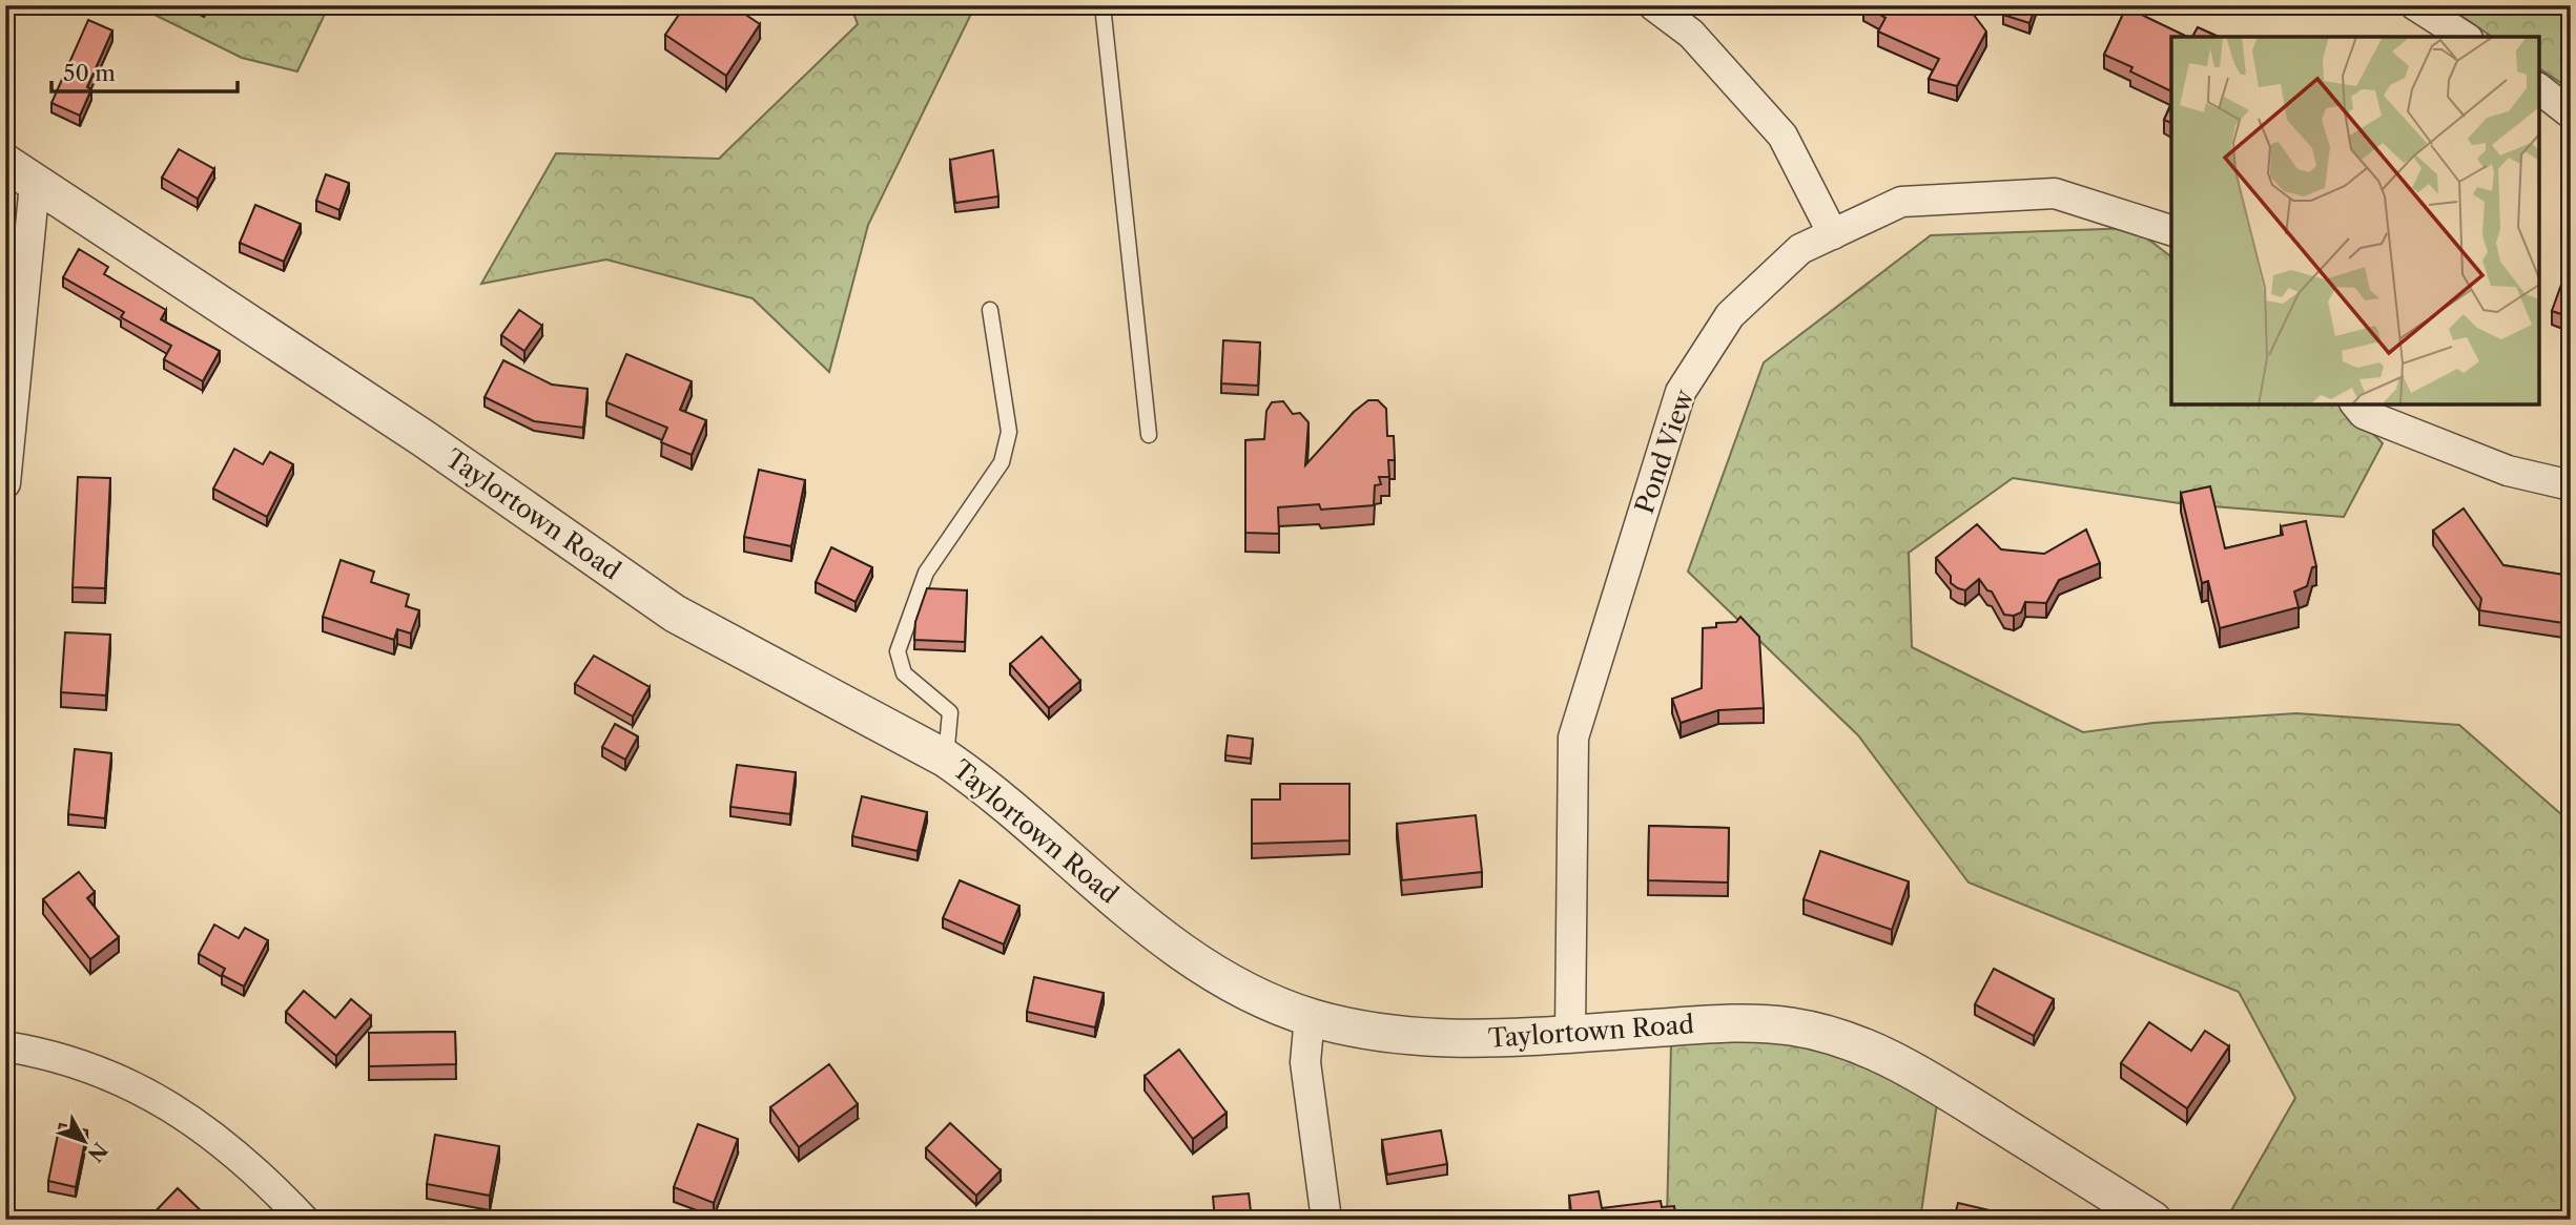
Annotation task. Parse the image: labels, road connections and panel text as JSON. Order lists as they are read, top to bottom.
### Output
{
  "streets": {
    "street": ["Pond View", "Taylortown Road"]
  },
  "crossings": [
    ["Pond View", "Taylortown Road"]
  ],
  "scale_bar": "50 m",
  "north": "bottom right"
}
